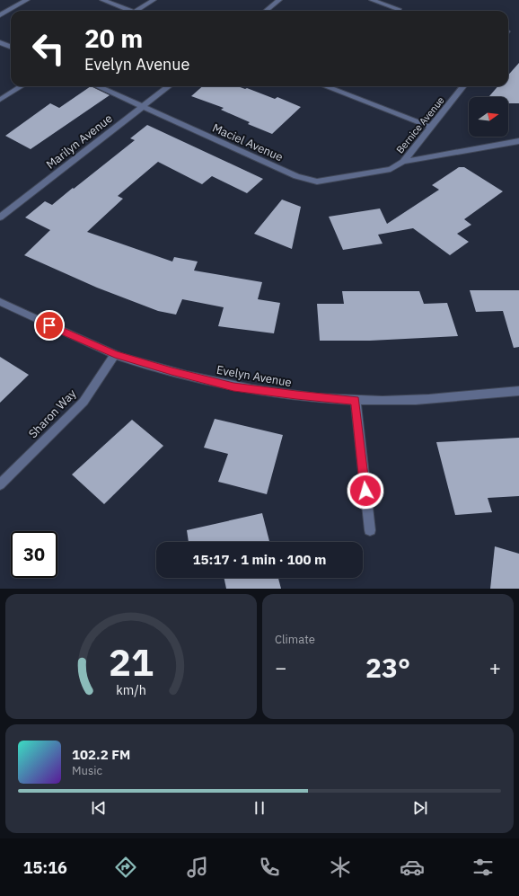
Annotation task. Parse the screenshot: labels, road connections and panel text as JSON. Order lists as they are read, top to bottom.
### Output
{
  "streets": {
    "street": [
      "Bernice Avenue",
      "Marilyn Avenue",
      "Maciel Avenue",
      "Evelyn Avenue",
      "Sharon Way"
    ]
  },
  "crossings": [
    ["Bernice Avenue", "Maciel Avenue"],
    ["Marilyn Avenue", "Maciel Avenue"],
    ["Evelyn Avenue", "Sharon Way"]
  ],
  "north": "right",
  "page": {
    "turn": ["20 m", "Evelyn Avenue"],
    "limit": "30",
    "trip": "15:17 · 1 min · 100 m",
    "tile": "Climate",
    "heat": ["−", "23°", "+"],
    "song": ["102.2 FM", "Music"],
    "tabs": "15:16",
    "gauge": ["21", "km/h"]
  }
}
